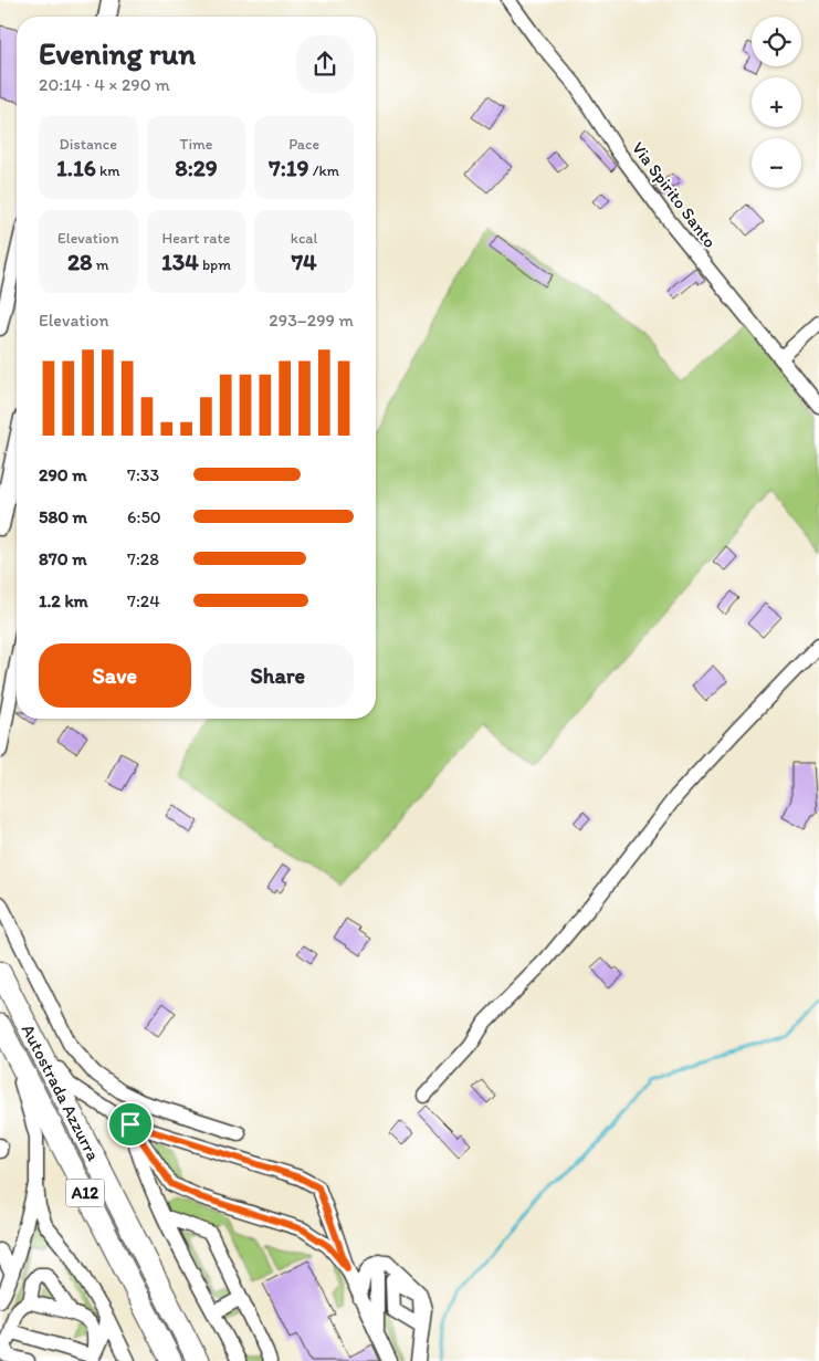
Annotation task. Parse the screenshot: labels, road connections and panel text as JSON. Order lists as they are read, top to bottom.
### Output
{
  "streets": {
    "highway": ["Autostrada Azzurra", "A12"],
    "street": ["Via Spirito Santo"]
  },
  "page": {
    "map_buttons": ["+", "−"],
    "heading": ["Evening run", "20:14 · 4 × 290 m"],
    "stats": [
      ["Distance", "1.16 km"],
      ["Time", "8:29"],
      ["Pace", "7:19 /km"],
      ["Elevation", "28 m"],
      ["Heart rate", "134 bpm"],
      ["kcal", "74"]
    ],
    "chart": ["Elevation", "293–299 m"],
    "list": [
      {
        "name": "290 m",
        "note": "7:33"
      },
      {
        "name": "580 m",
        "note": "6:50"
      },
      {
        "name": "870 m",
        "note": "7:28"
      },
      {
        "name": "1.2 km",
        "note": "7:24"
      }
    ],
    "buttons": ["Save", "Share"]
  }
}
